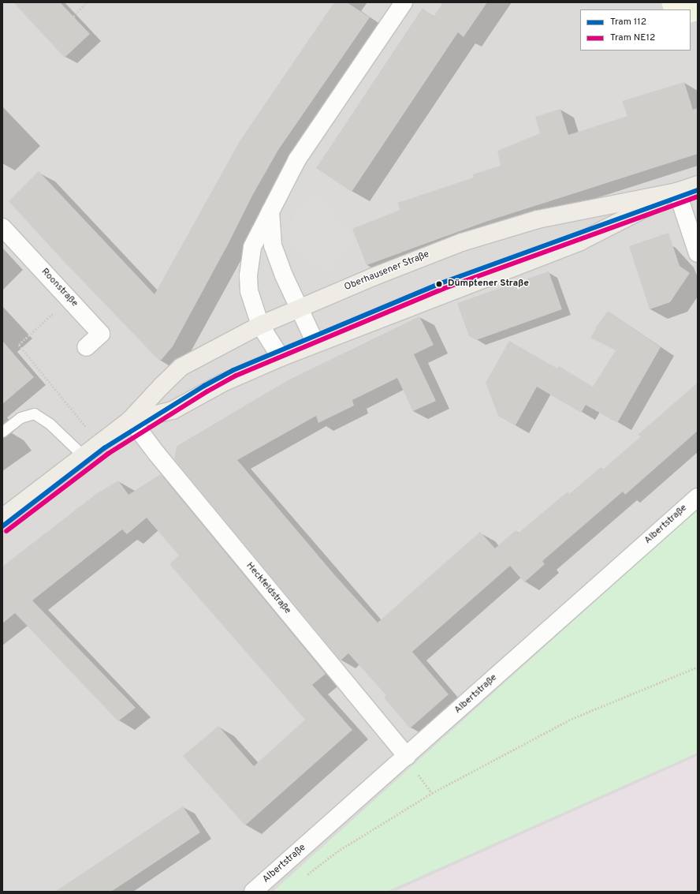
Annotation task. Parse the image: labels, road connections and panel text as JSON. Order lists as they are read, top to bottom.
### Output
{
  "streets": {
    "main road": ["Oberhausener Straße"],
    "street": ["Roonstraße", "Albertstraße", "Heckfeldstraße"]
  },
  "crossings": [
    ["Oberhausener Straße", "Heckfeldstraße"],
    ["Albertstraße", "Heckfeldstraße"]
  ],
  "places": ["Dümptener Straße"],
  "lines": ["tram line 112", "tram line NE12"],
  "legend": ["Tram 112", "Tram NE12"]
}
